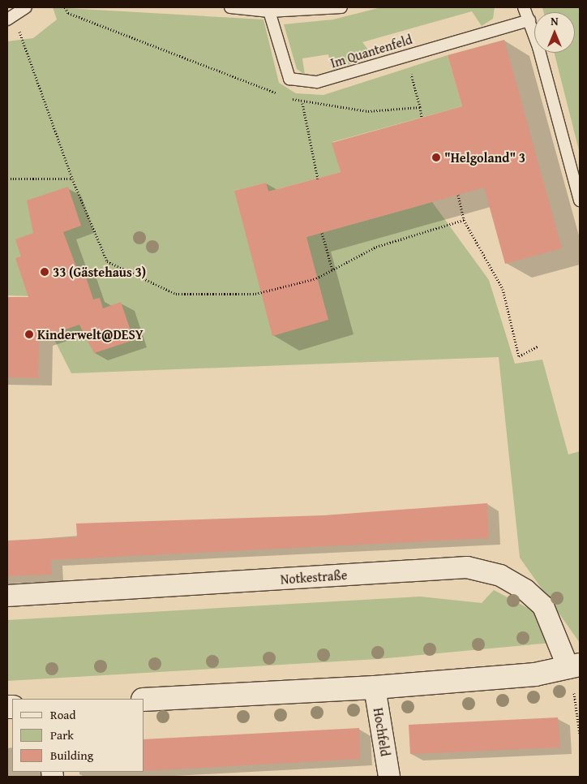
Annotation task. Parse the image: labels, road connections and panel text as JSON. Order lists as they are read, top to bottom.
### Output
{
  "streets": {
    "street": ["Notkestraße", "Hochfeld"],
    "lane": ["Im Quantenfeld"]
  },
  "crossings": [
    ["Notkestraße", "Hochfeld"]
  ],
  "places": ["\"Helgoland\" 3", "33 (Gästehaus 3)", "Kinderwelt@DESY"],
  "legend": ["Road", "Park", "Building"],
  "north": "top"
}
